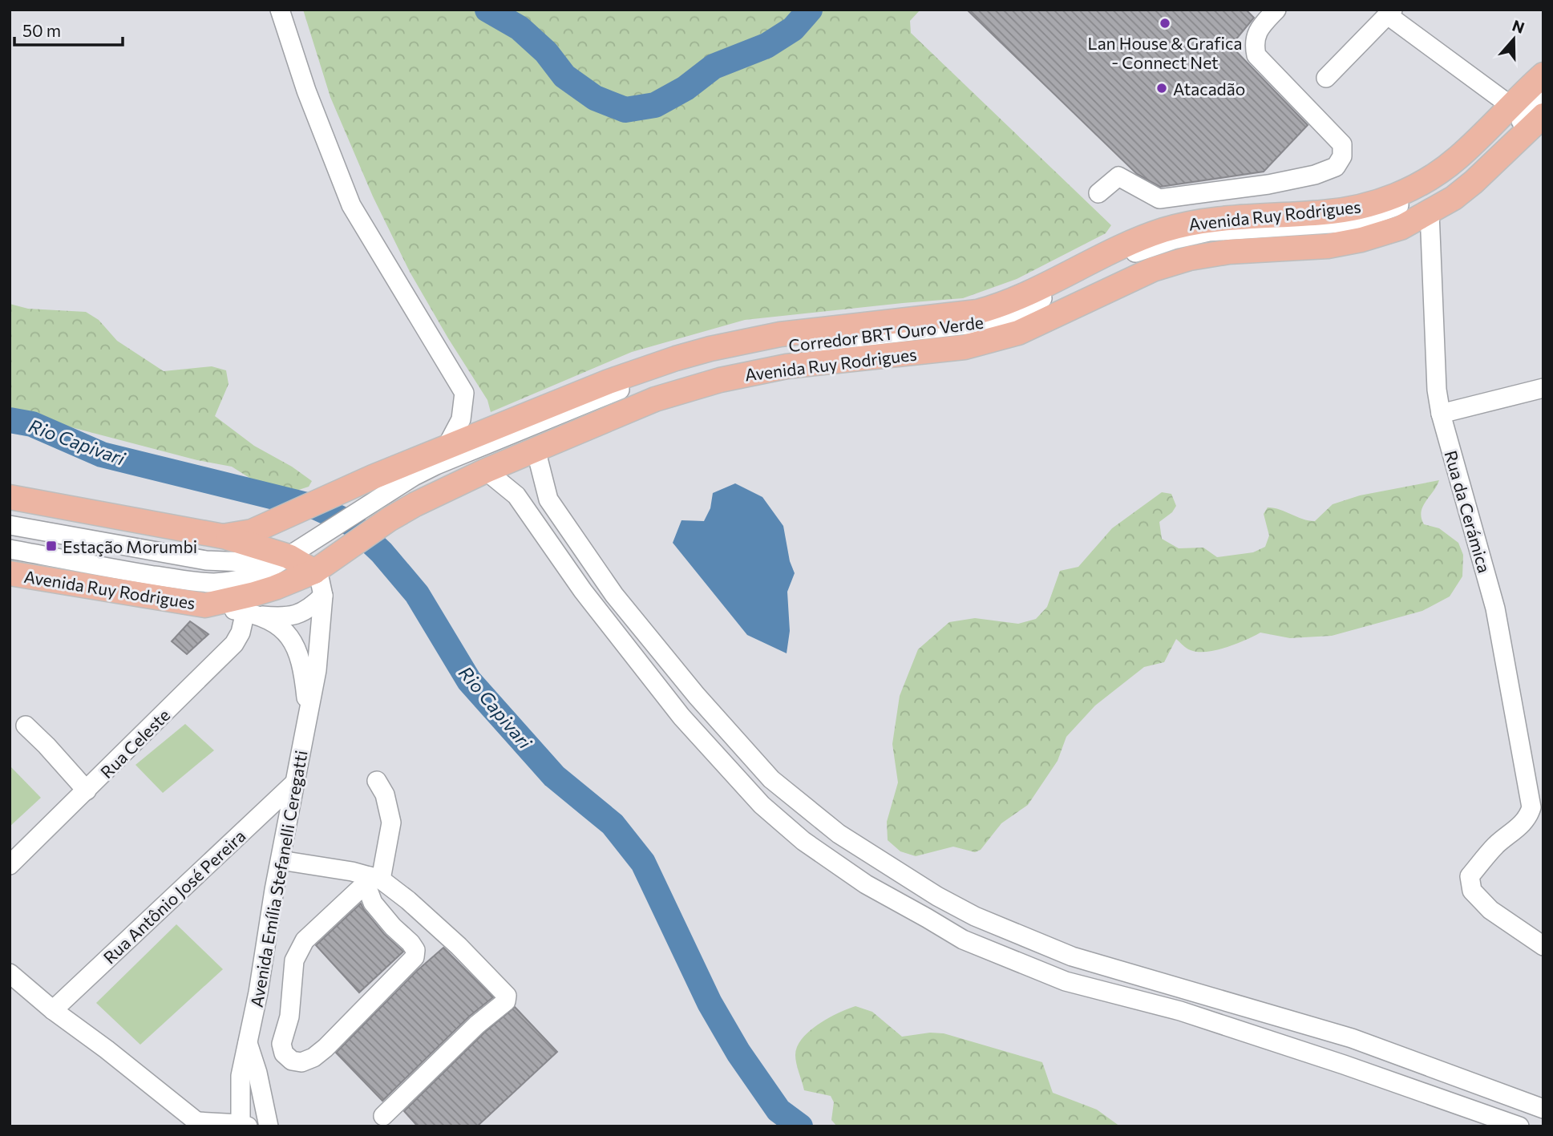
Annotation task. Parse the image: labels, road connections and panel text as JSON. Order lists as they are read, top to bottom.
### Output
{
  "streets": {
    "main road": ["Avenida Ruy Rodrigues"],
    "street": [
      "Corredor BRT Ouro Verde",
      "Rua da Cerámica",
      "Rua Celeste",
      "Avenida Emília Stefanelli Ceregatti",
      "Rua Antônio José Pereira"
    ]
  },
  "crossings": [
    ["Avenida Ruy Rodrigues", "Rua da Cerámica"],
    ["Avenida Ruy Rodrigues", "Avenida Emília Stefanelli Ceregatti"],
    ["Rua Celeste", "Avenida Emília Stefanelli Ceregatti"],
    ["Avenida Emília Stefanelli Ceregatti", "Rua Antônio José Pereira"]
  ],
  "water": ["Rio Capivari"],
  "places": {
    "other": ["Lan House & Grafica - Connect Net", "Atacadão"],
    "transit": ["Estação Morumbi"]
  },
  "scale_bar": "50 m",
  "north": "top"
}
